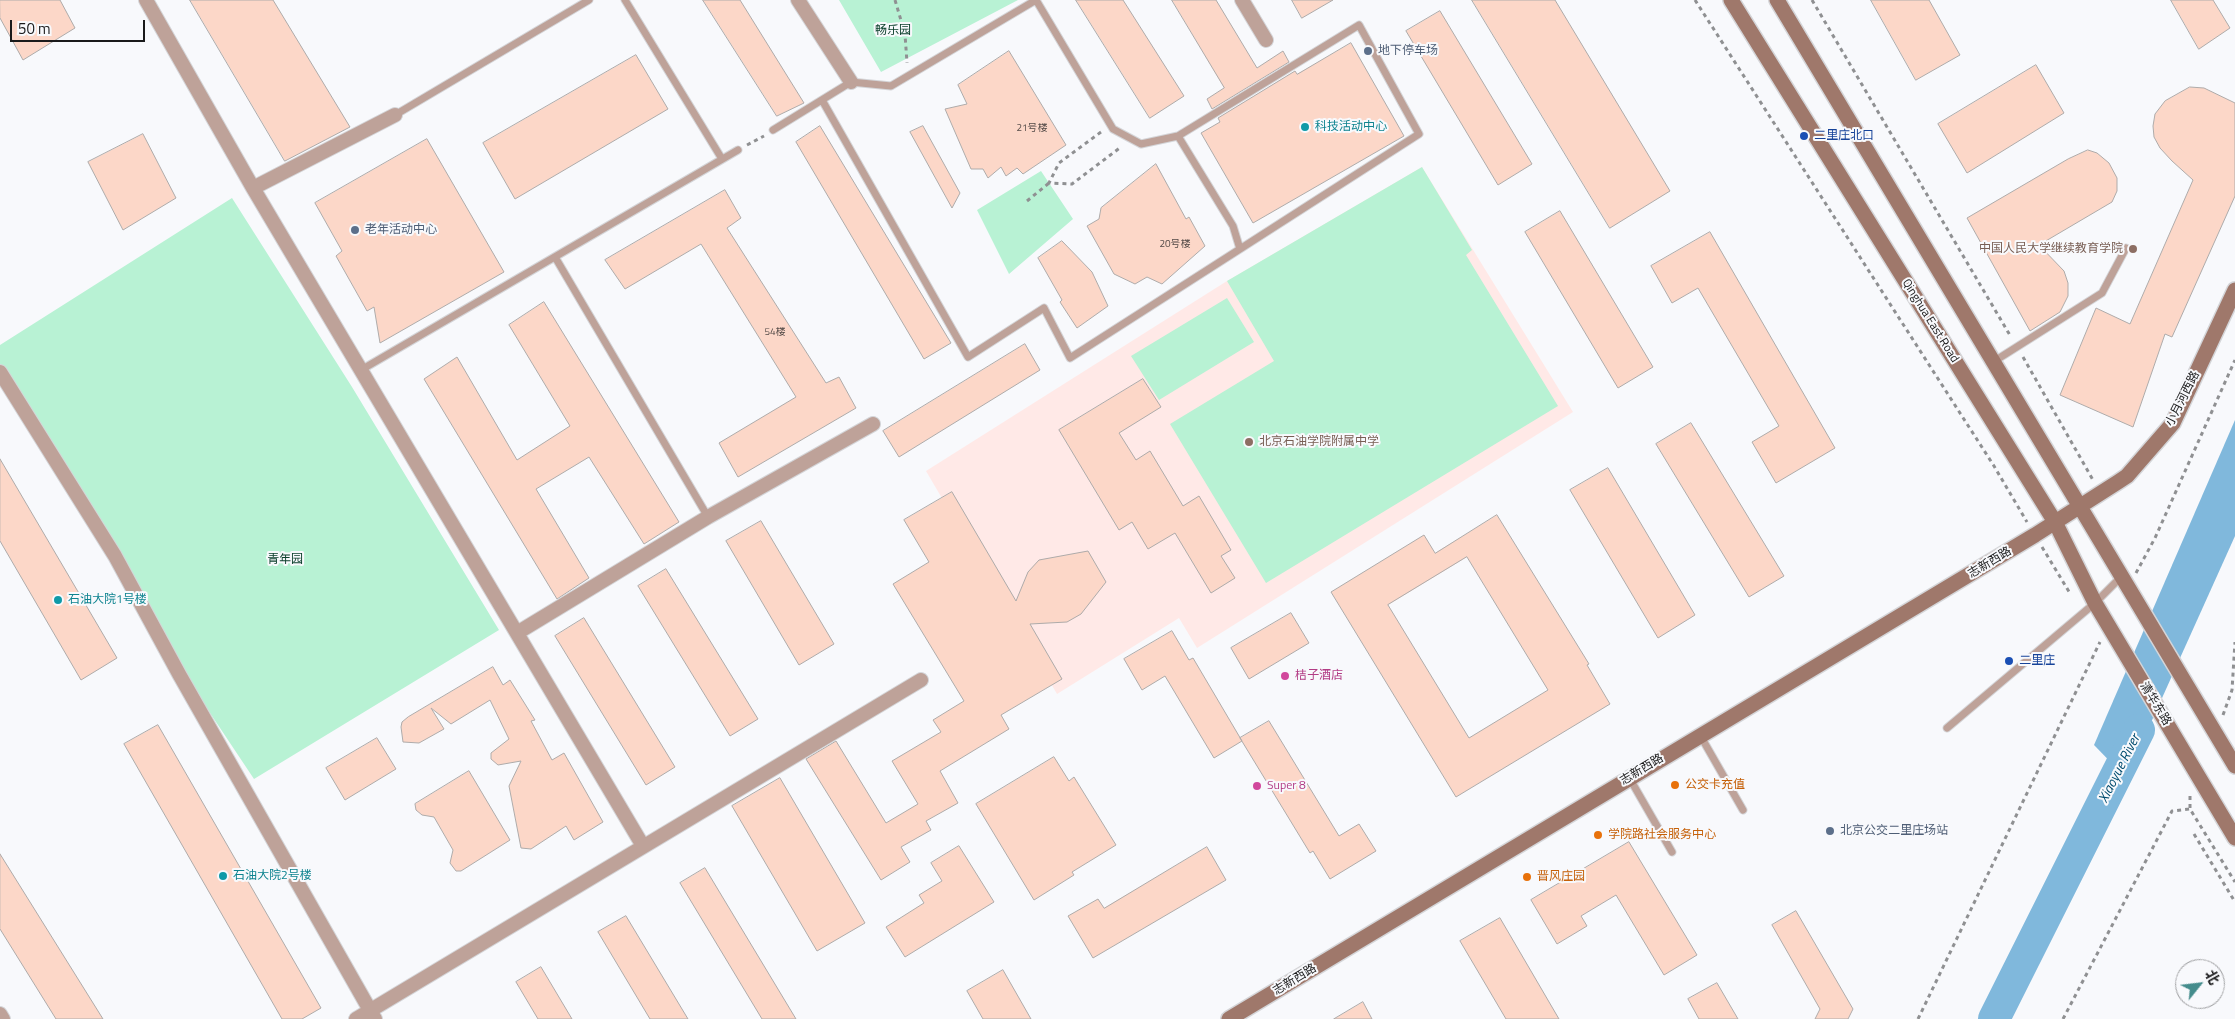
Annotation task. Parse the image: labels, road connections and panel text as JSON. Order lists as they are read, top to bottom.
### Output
{
  "streets": {
    "main road": [
      "Qinghua East Road",
      "小月河西路",
      "志新西路",
      "清华东路"
    ]
  },
  "crossings": [
    ["Qinghua East Road", "小月河西路"],
    ["Qinghua East Road", "志新西路"],
    ["Qinghua East Road", "清华东路"],
    ["小月河西路", "志新西路"]
  ],
  "water": ["Xiaoyue River"],
  "parks": ["畅乐园", "青年园"],
  "places": [
    "地下停车场",
    "科技活动中心",
    "二里庄北口",
    "老年活动中心",
    "中国人民大学继续教育学院",
    "北京石油学院附属中学",
    "石油大院1号楼",
    "二里庄",
    "桔子酒店",
    "公交卡充值",
    "Super 8",
    "北京公交二里庄场站",
    "学院路社会服务中心",
    "石油大院2号楼",
    "晋风庄园"
  ],
  "house_numbers": ["21号楼", "20号楼", "54楼"],
  "scale_bar": "50 m",
  "north": "top right"
}
